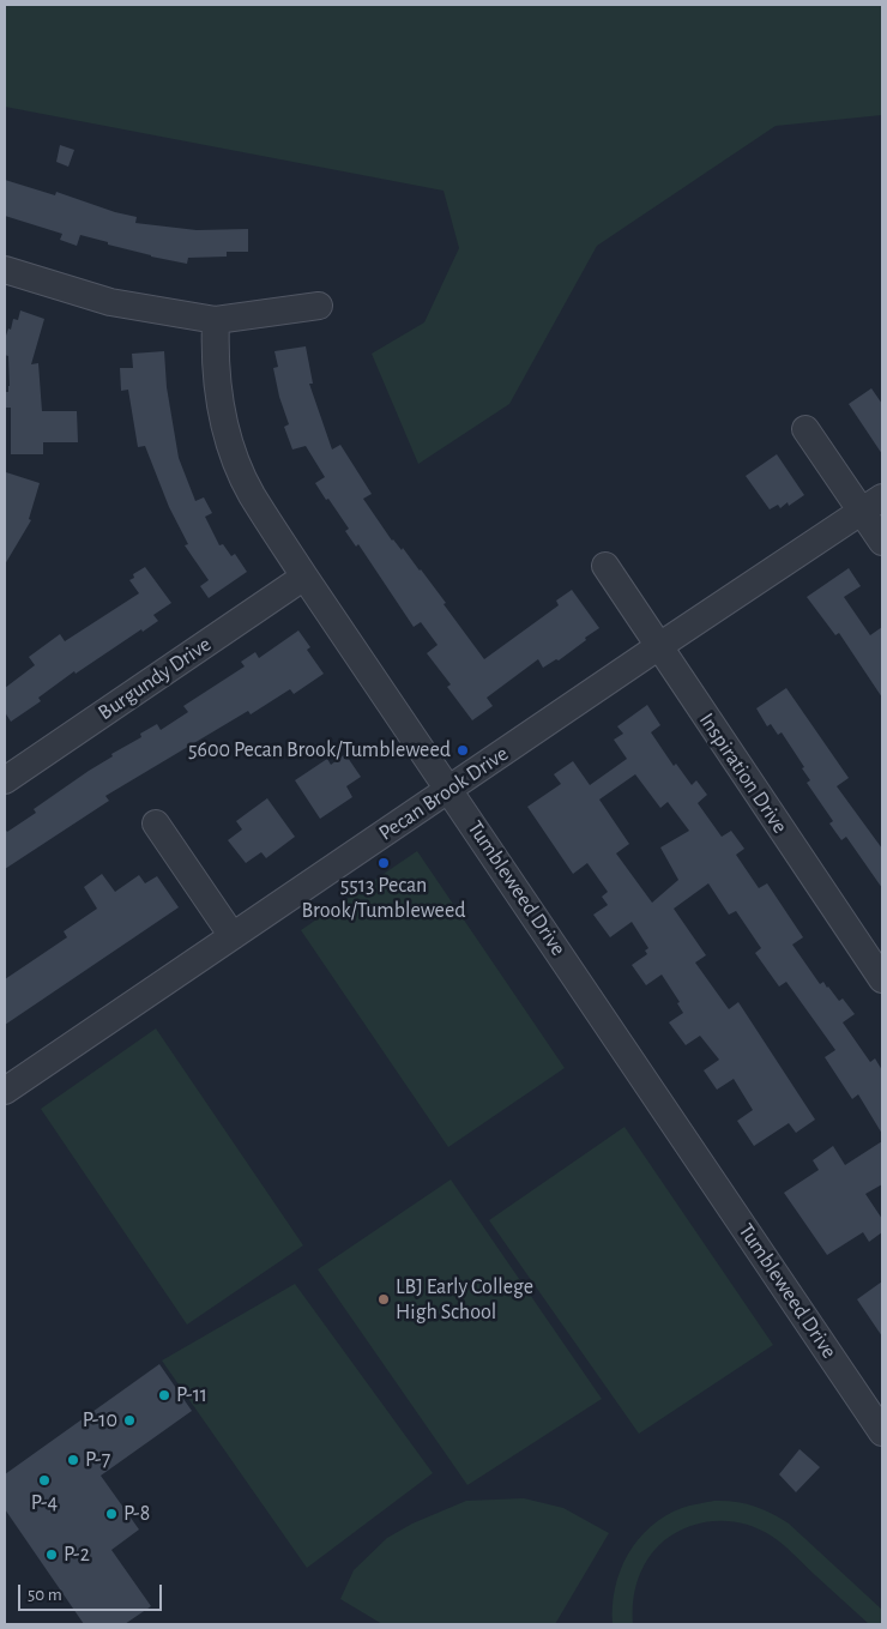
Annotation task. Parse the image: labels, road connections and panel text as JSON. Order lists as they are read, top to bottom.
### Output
{
  "streets": {
    "street": [
      "Burgundy Drive",
      "Inspiration Drive",
      "Pecan Brook Drive",
      "Tumbleweed Drive"
    ]
  },
  "crossings": [
    ["Burgundy Drive", "Tumbleweed Drive"],
    ["Inspiration Drive", "Pecan Brook Drive"],
    ["Pecan Brook Drive", "Tumbleweed Drive"]
  ],
  "places": [
    "5600 Pecan Brook/Tumbleweed",
    "5513 Pecan Brook/Tumbleweed",
    "LBJ Early College High School",
    "P-11",
    "P-10",
    "P-7",
    "P-4",
    "P-8",
    "P-2"
  ],
  "scale_bar": "50 m"
}
